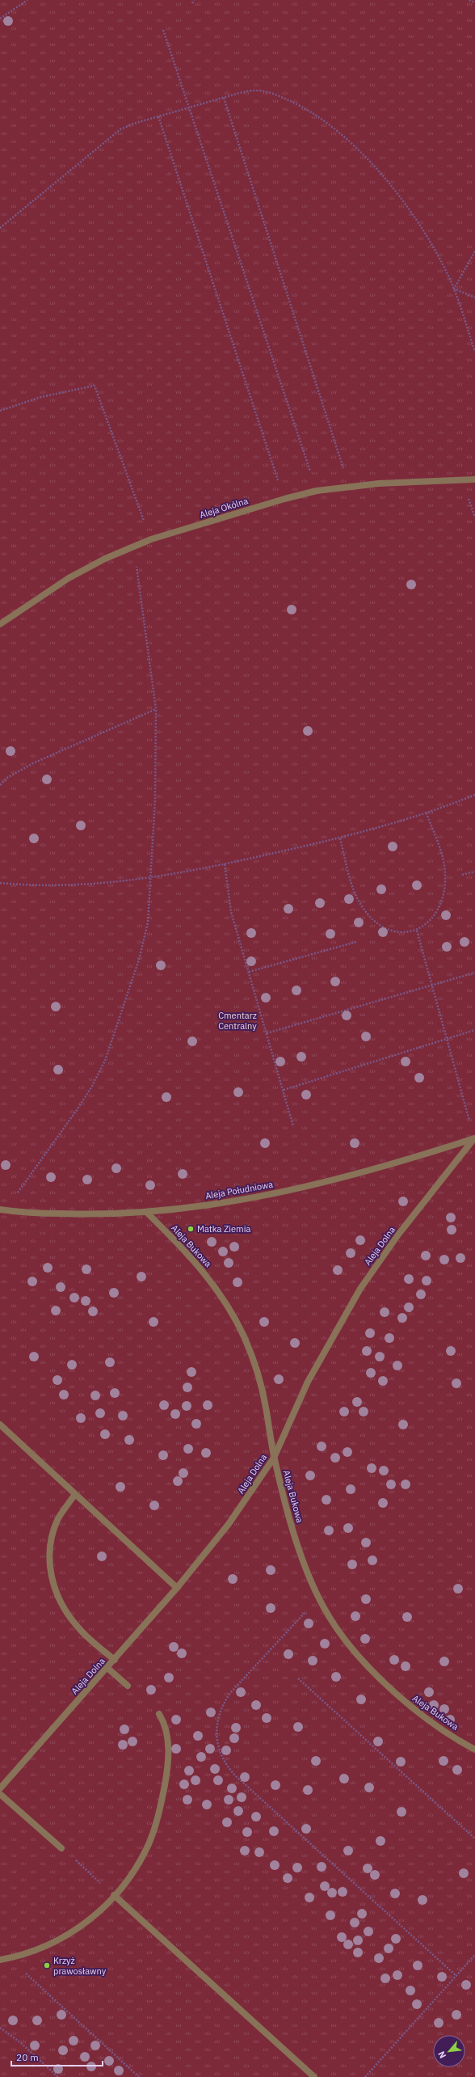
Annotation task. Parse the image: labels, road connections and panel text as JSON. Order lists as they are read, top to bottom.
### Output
{
  "streets": {
    "street": [
      "Aleja Okólna",
      "Aleja Południowa",
      "Aleja Bukowa",
      "Aleja Dolna"
    ]
  },
  "crossings": [
    ["Aleja Południowa", "Aleja Bukowa"],
    ["Aleja Południowa", "Aleja Dolna"],
    ["Aleja Bukowa", "Aleja Dolna"]
  ],
  "parks": ["Cmentarz Centralny"],
  "places": ["Matka Ziemia", "Krzyż prawosławny"],
  "scale_bar": "20 m",
  "north": "bottom left"
}
